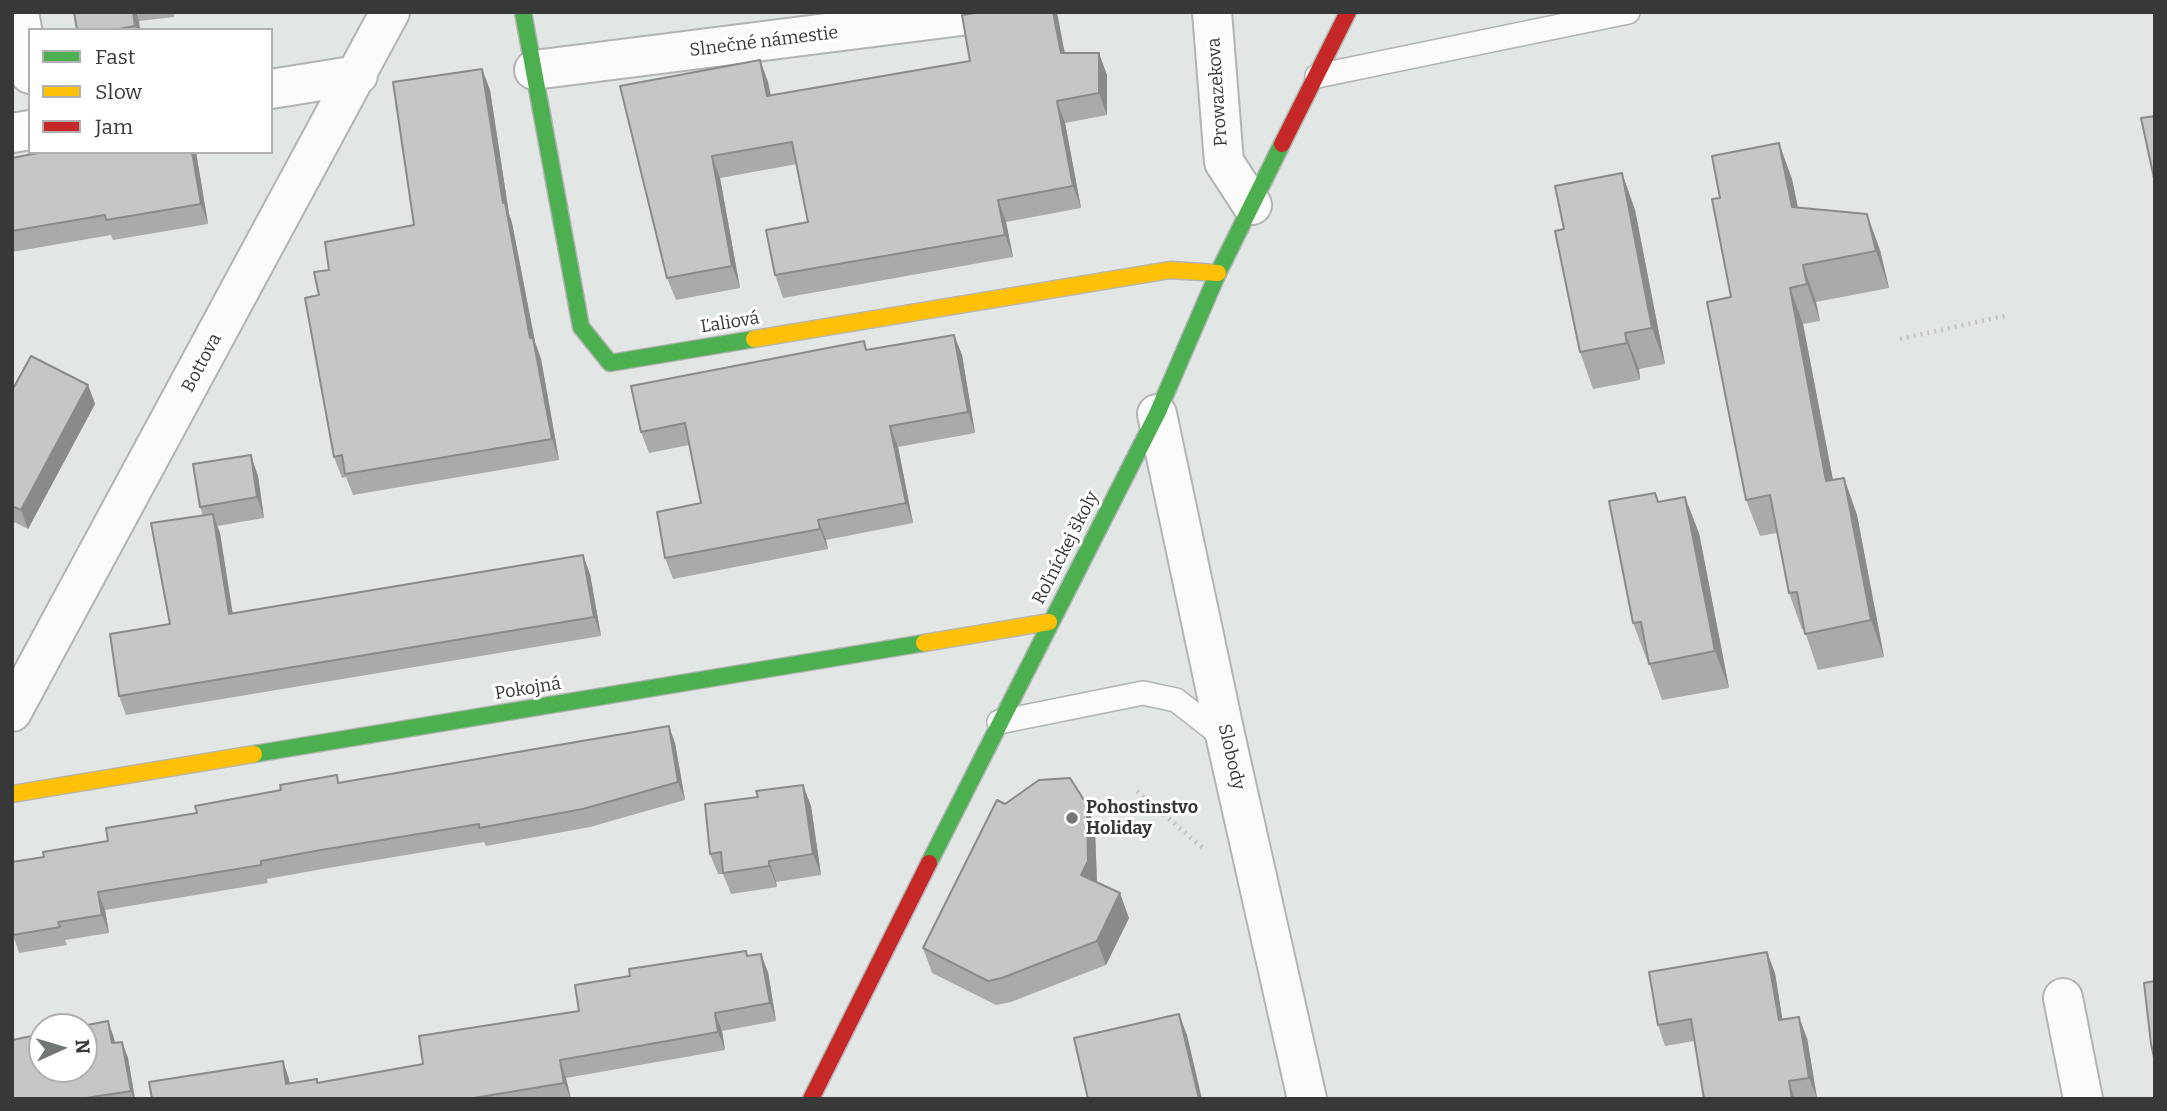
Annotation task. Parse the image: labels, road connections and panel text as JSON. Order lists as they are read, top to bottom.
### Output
{
  "streets": {
    "street": [
      "Slnečné námestie",
      "Prowazekova",
      "Ľaliová",
      "Bottova",
      "Roľníckej školy",
      "Pokojná",
      "Slobody"
    ]
  },
  "crossings": [
    ["Slnečné námestie", "Ľaliová"],
    ["Prowazekova", "Roľníckej školy"],
    ["Ľaliová", "Roľníckej školy"],
    ["Roľníckej školy", "Pokojná"],
    ["Roľníckej školy", "Slobody"]
  ],
  "places": ["Pohostinstvo Holiday"],
  "legend": ["Fast", "Slow", "Jam"],
  "north": "right"
}
